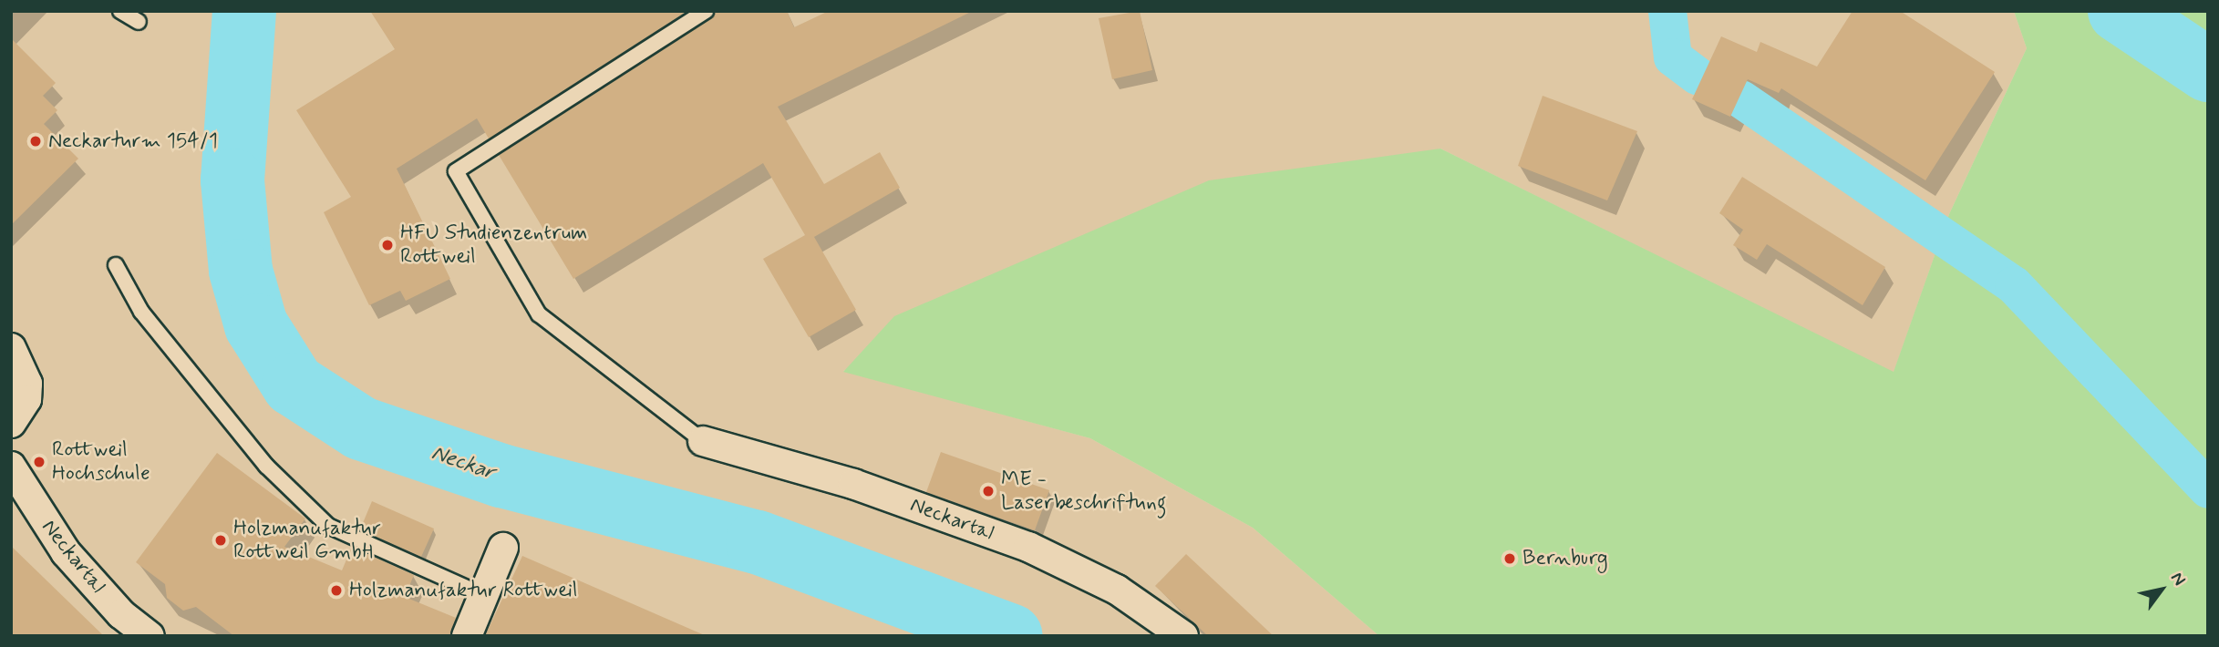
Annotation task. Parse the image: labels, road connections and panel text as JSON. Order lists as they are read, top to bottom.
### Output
{
  "streets": {
    "street": ["Neckartal"]
  },
  "water": ["Neckar"],
  "places": [
    "Neckarturm 154/1",
    "HFU Studienzentrum Rottweil",
    "Rottweil Hochschule",
    "ME - Laserbeschriftung",
    "Holzmanufaktur Rottweil GmbH",
    "Bernburg",
    "Holzmanufaktur Rottweil"
  ],
  "north": "top right"
}
